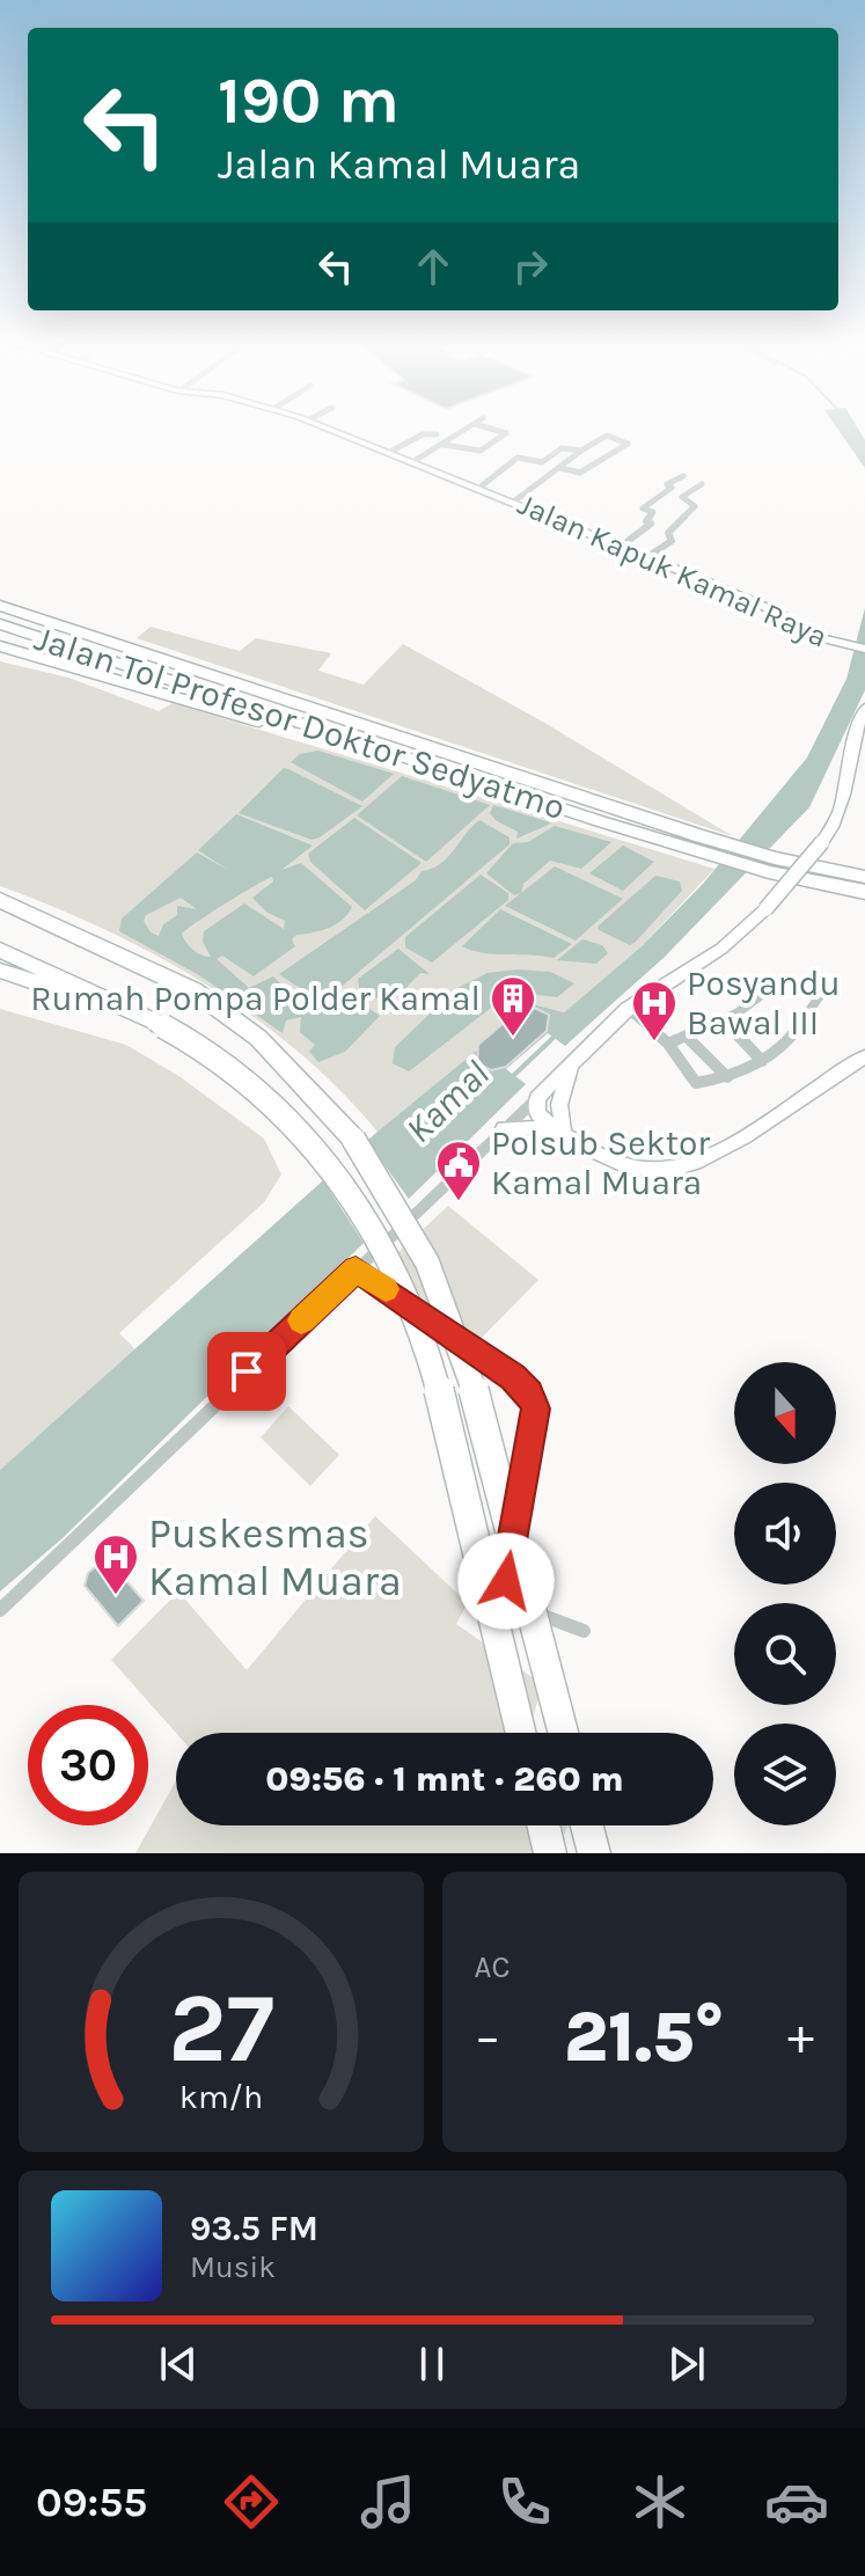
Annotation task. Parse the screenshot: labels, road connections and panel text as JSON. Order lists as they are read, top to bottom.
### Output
{
  "streets": {
    "highway": ["Jalan Tol Profesor Doktor Sedyatmo"],
    "main road": ["Jalan Kapuk Kamal Raya"]
  },
  "water": ["Kamal"],
  "places": {
    "building": ["Rumah Pompa Polder Kamal"],
    "hospital": ["Posyandu Bawal III", "Puskesmas Kamal Muara"],
    "public building": ["Polsub Sektor Kamal Muara"]
  },
  "north": "bottom",
  "page": {
    "turn": ["190 m", "Jalan Kamal Muara"],
    "limit": "30",
    "trip": "09:56 · 1 mnt · 260 m",
    "tile": "AC",
    "heat": ["−", "21.5°", "+"],
    "song": ["93.5 FM", "Musik"],
    "tabs": "09:55",
    "gauge": ["27", "km/h"]
  }
}
